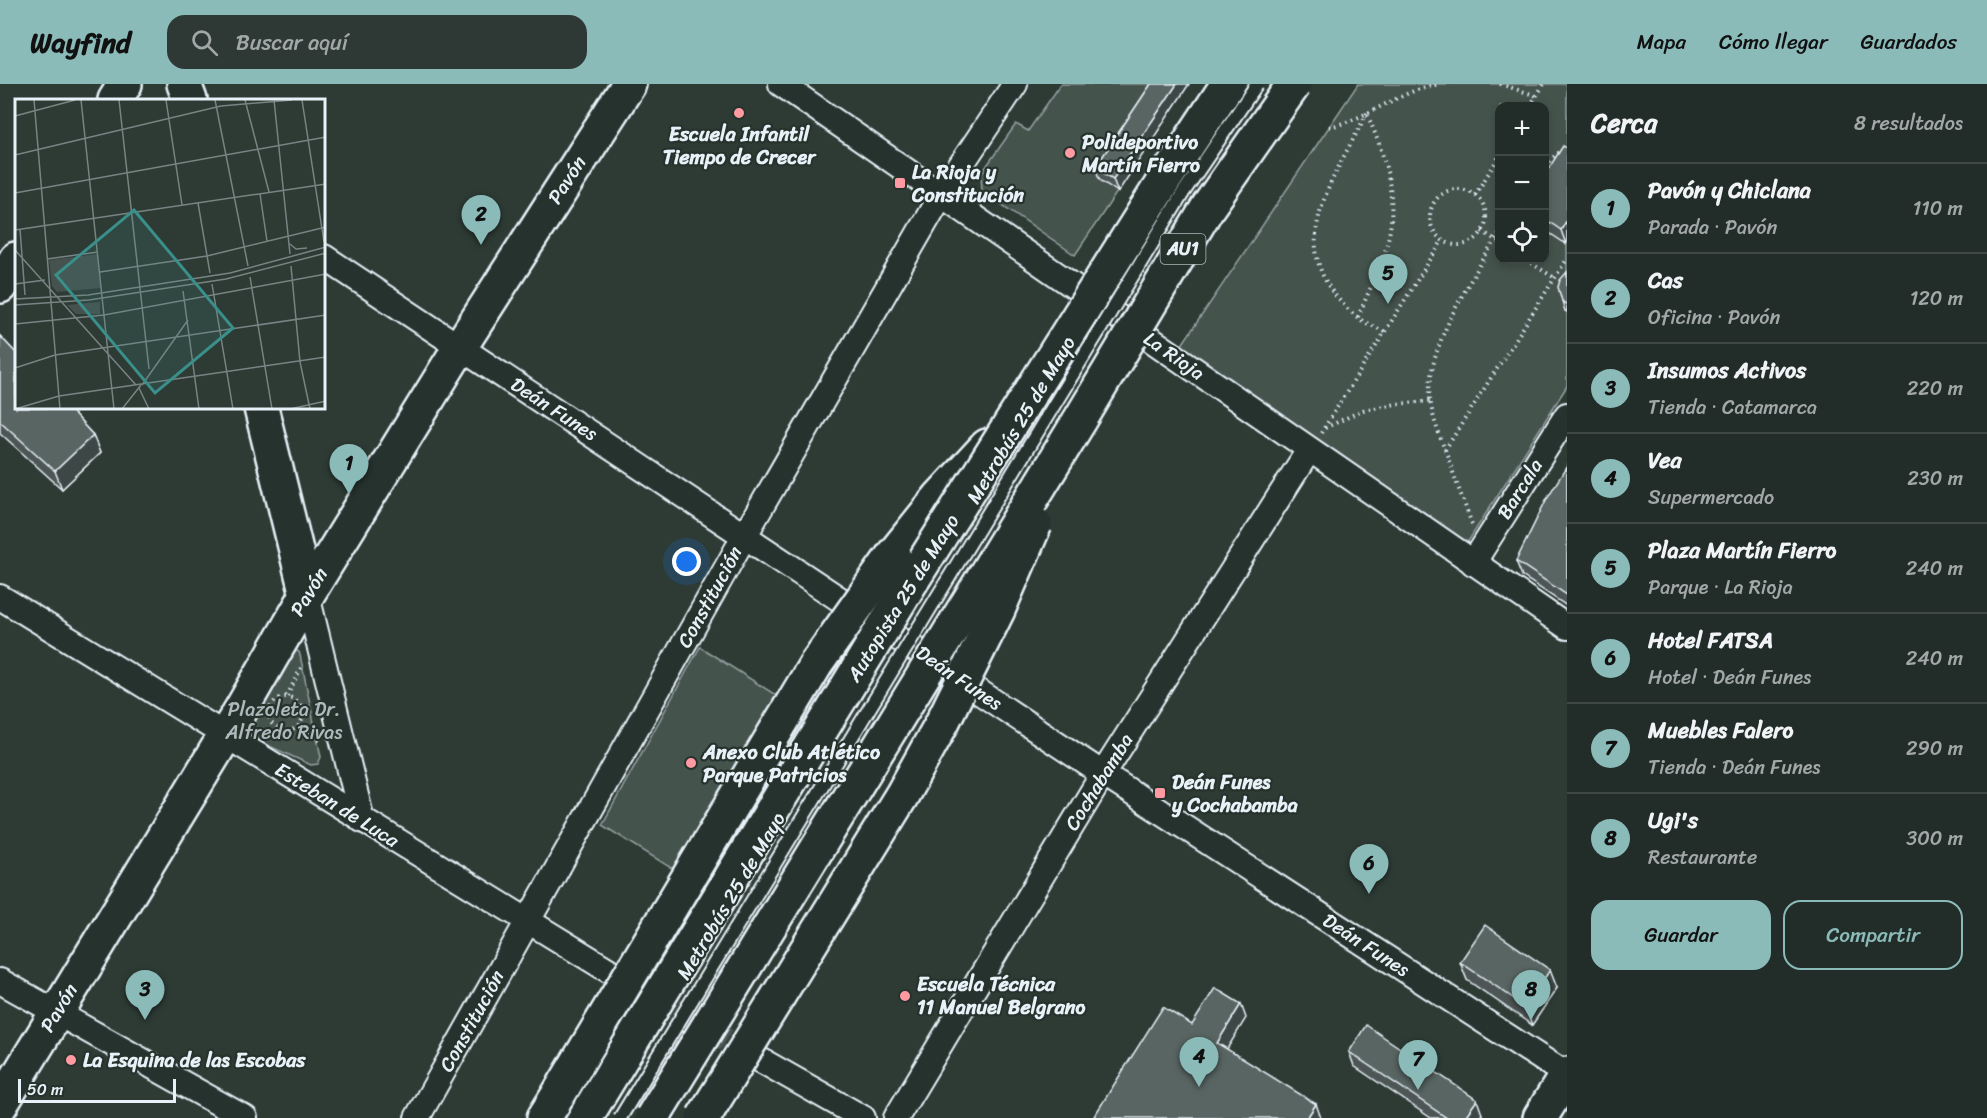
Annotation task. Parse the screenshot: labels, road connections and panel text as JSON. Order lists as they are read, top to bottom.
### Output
{
  "streets": {
    "main road": ["Pavón", "AU1", "Autopista 25 de Mayo"],
    "street": [
      "La Rioja",
      "Deán Funes",
      "Barcala",
      "Constitución",
      "Cochabamba",
      "Esteban de Luca"
    ],
    "lane": ["Metrobús 25 de Mayo"]
  },
  "crossings": [
    ["Pavón", "Deán Funes"],
    ["Pavón", "Esteban de Luca"],
    ["La Rioja", "Barcala"],
    ["La Rioja", "Constitución"],
    ["La Rioja", "Cochabamba"],
    ["Deán Funes", "Constitución"],
    ["Deán Funes", "Cochabamba"],
    ["Constitución", "Esteban de Luca"]
  ],
  "parks": ["Plazoleta Dr. Alfredo Rivas"],
  "places": {
    "other": [
      "Escuela Infantil Tiempo de Crecer",
      "Polideportivo Martín Fierro",
      "Anexo Club Atlético Parque Patricios",
      "Escuela Técnica 11 Manuel Belgrano",
      "La Esquina de las Escobas"
    ],
    "transit": ["La Rioja y Constitución", "Deán Funes y Cochabamba"]
  },
  "scale_bar": "50 m",
  "page": {
    "header": "Wayfind",
    "search": "Buscar aquí",
    "nav": ["Mapa", "Cómo llegar", "Guardados"],
    "heading": ["Cerca", "8 resultados"],
    "map_buttons": ["+", "−"],
    "list": [
      {
        "mark": "1",
        "name": "Pavón y Chiclana",
        "note": "Parada · Pavón",
        "value": "110 m"
      },
      {
        "mark": "2",
        "name": "Cas",
        "note": "Oficina · Pavón",
        "value": "120 m"
      },
      {
        "mark": "3",
        "name": "Insumos Activos",
        "note": "Tienda · Catamarca",
        "value": "220 m"
      },
      {
        "mark": "4",
        "name": "Vea",
        "note": "Supermercado",
        "value": "230 m"
      },
      {
        "mark": "5",
        "name": "Plaza Martín Fierro",
        "note": "Parque · La Rioja",
        "value": "240 m"
      },
      {
        "mark": "6",
        "name": "Hotel FATSA",
        "note": "Hotel · Deán Funes",
        "value": "240 m"
      },
      {
        "mark": "7",
        "name": "Muebles Falero",
        "note": "Tienda · Deán Funes",
        "value": "290 m"
      },
      {
        "mark": "8",
        "name": "Ugi's",
        "note": "Restaurante",
        "value": "300 m"
      }
    ],
    "pins": [
      "2",
      "5",
      "1",
      "6",
      "3",
      "8",
      "4",
      "7"
    ],
    "buttons": ["Guardar", "Compartir"],
    "scale": "50 m"
  }
}
